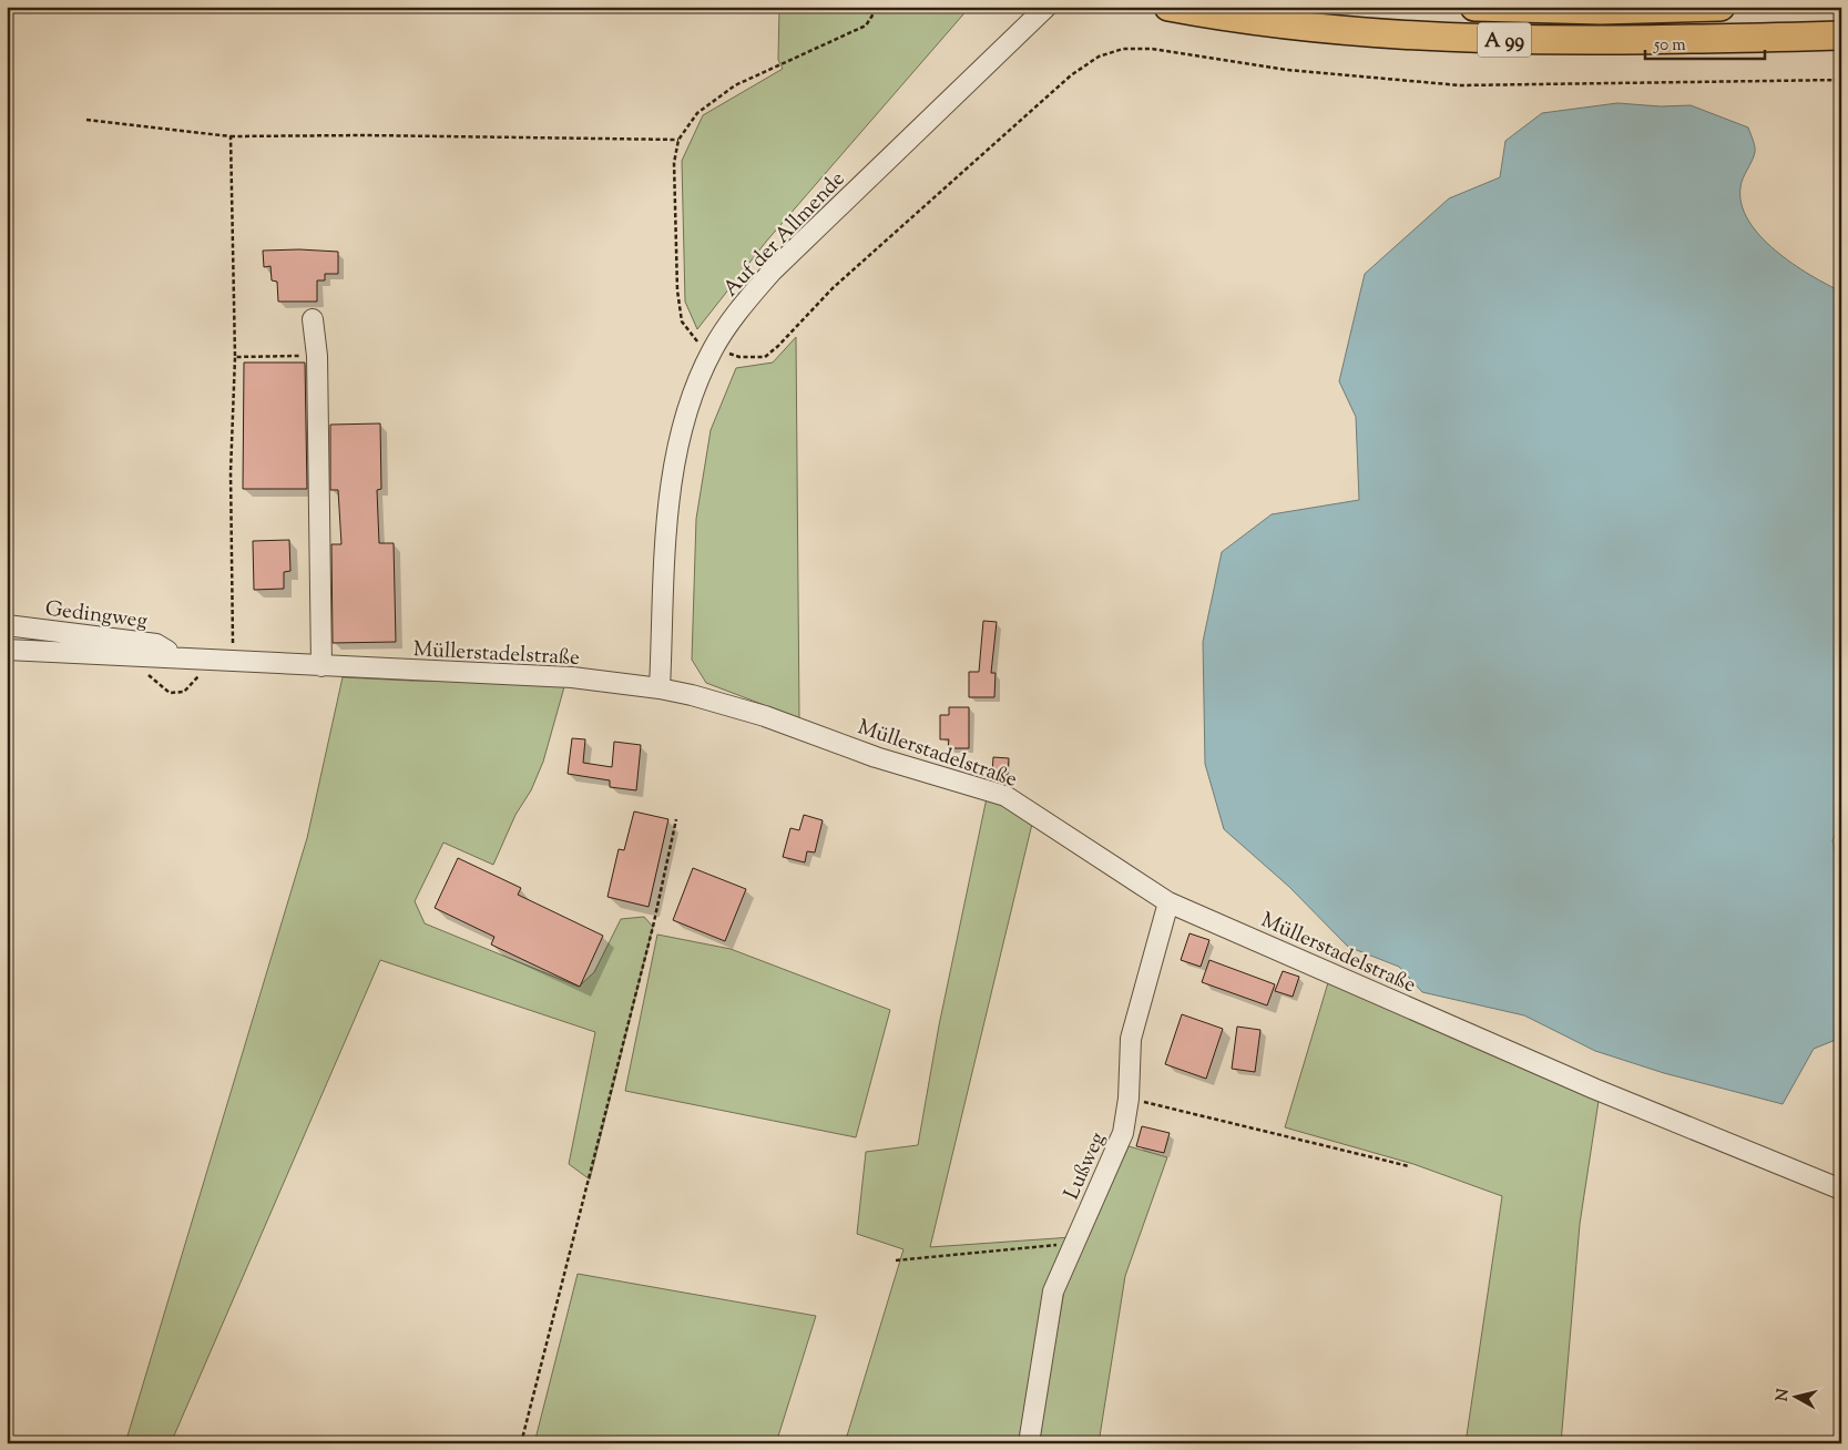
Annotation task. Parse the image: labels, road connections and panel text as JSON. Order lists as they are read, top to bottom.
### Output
{
  "streets": {
    "highway": ["A 99"],
    "street": [
      "Auf der Allmende",
      "Gedingweg",
      "Müllerstadelstraße",
      "Lußweg"
    ]
  },
  "crossings": [
    ["Auf der Allmende", "Müllerstadelstraße"],
    ["Gedingweg", "Müllerstadelstraße"],
    ["Müllerstadelstraße", "Lußweg"]
  ],
  "scale_bar": "50 m",
  "north": "left"
}
